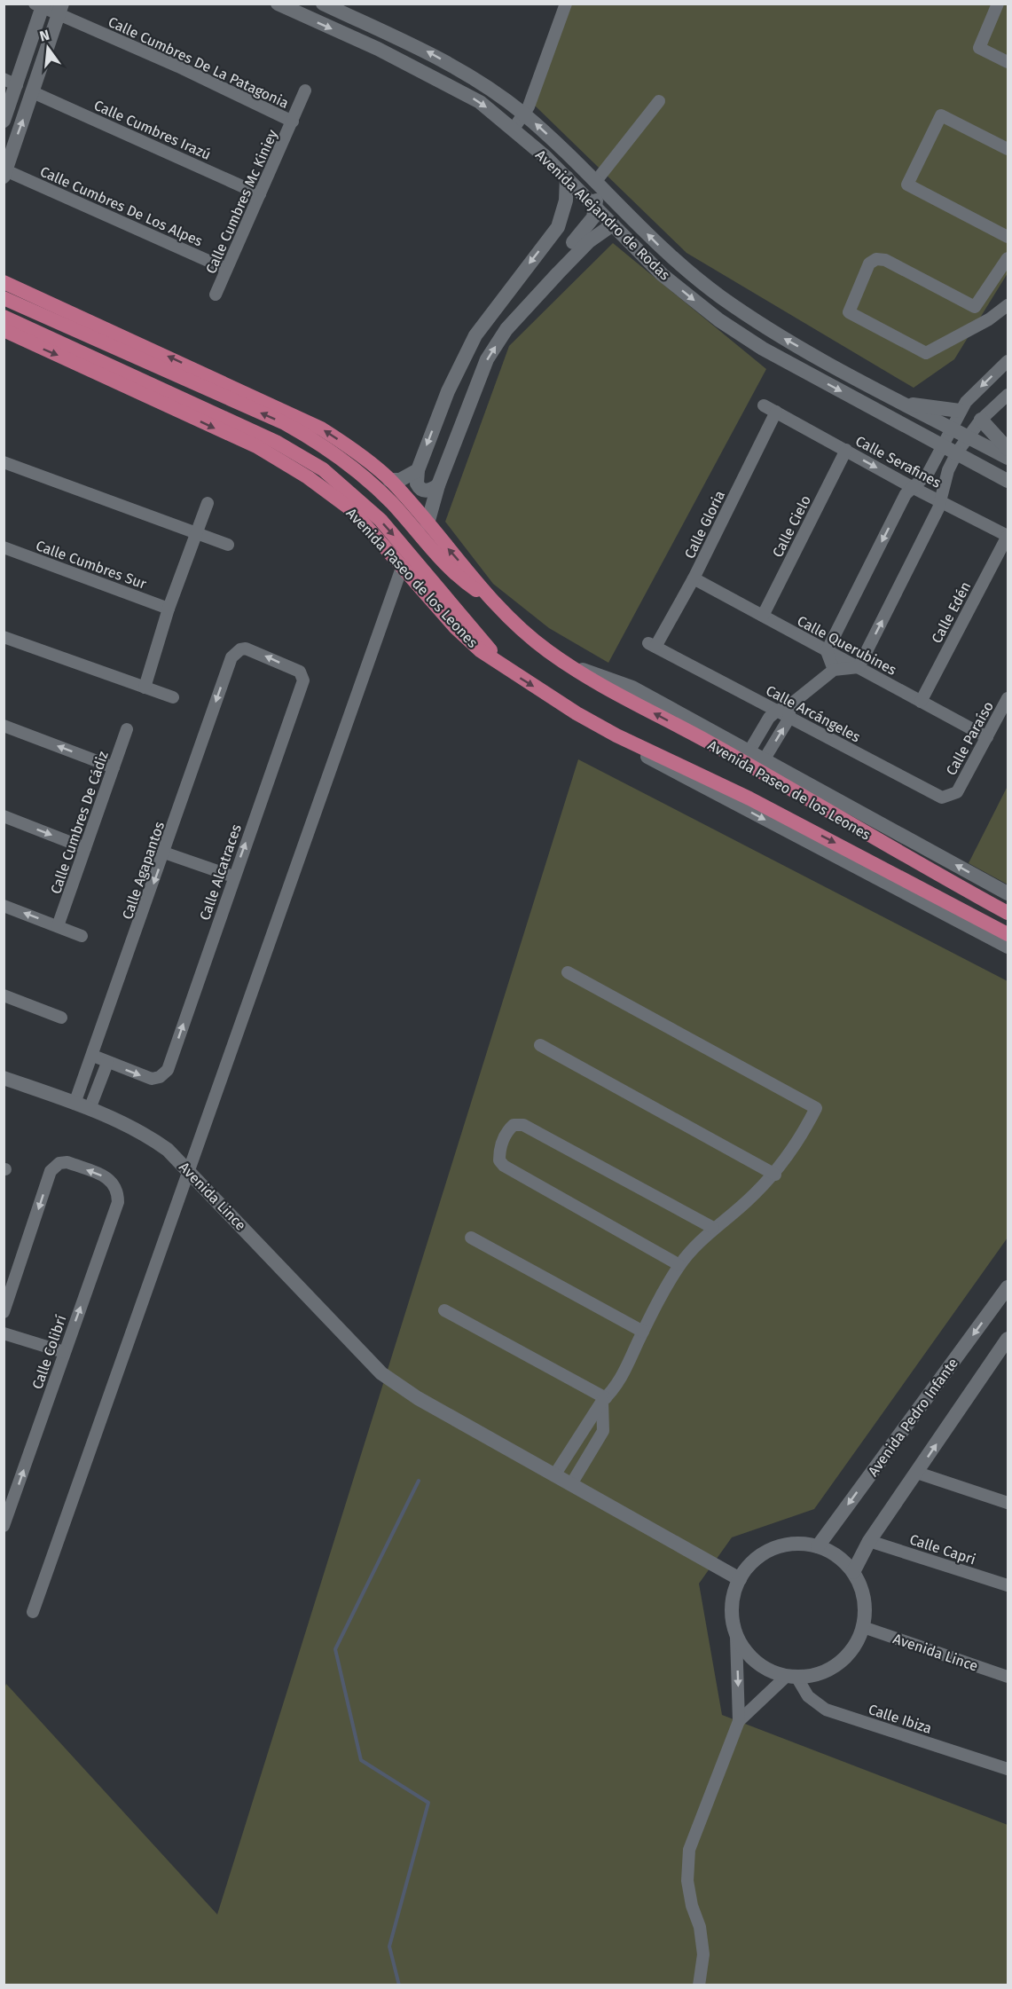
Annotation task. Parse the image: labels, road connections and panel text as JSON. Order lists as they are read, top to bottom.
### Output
{
  "streets": {
    "main road": ["Avenida Paseo de los Leones"],
    "street": [
      "Calle Cumbres De La Patagonia",
      "Calle Cumbres Irazú",
      "Calle Cumbres Mc Kiniey",
      "Calle Cumbres De Los Alpes",
      "Avenida Alejandro de Rodas",
      "Calle Serafines",
      "Calle Gloria",
      "Calle Cielo",
      "Calle Cumbres Sur",
      "Calle Edén",
      "Calle Querubines",
      "Calle Arcángeles",
      "Calle Paraíso",
      "Calle Cumbres De Cádiz",
      "Calle Agapantos",
      "Calle Alcatraces",
      "Avenida Lince",
      "Calle Colibrí",
      "Avenida Pedro Infante",
      "Calle Capri",
      "Calle Ibiza"
    ]
  },
  "crossings": [
    ["Calle Cumbres De La Patagonia", "Calle Cumbres Mc Kiniey"],
    ["Calle Cumbres Irazú", "Calle Cumbres Mc Kiniey"],
    ["Calle Cumbres Mc Kiniey", "Calle Cumbres De Los Alpes"],
    ["Calle Serafines", "Calle Gloria"],
    ["Calle Serafines", "Calle Cielo"],
    ["Calle Serafines", "Calle Edén"],
    ["Calle Gloria", "Calle Querubines"],
    ["Calle Gloria", "Calle Arcángeles"],
    ["Calle Cielo", "Calle Querubines"],
    ["Calle Edén", "Calle Querubines"],
    ["Calle Querubines", "Calle Paraíso"],
    ["Calle Arcángeles", "Calle Paraíso"],
    ["Calle Agapantos", "Calle Alcatraces"],
    ["Calle Agapantos", "Avenida Lince"],
    ["Avenida Lince", "Avenida Pedro Infante"],
    ["Avenida Lince", "Calle Ibiza"],
    ["Avenida Pedro Infante", "Calle Ibiza"]
  ],
  "one_way": ["Calle Agapantos"],
  "north": "top"
}
